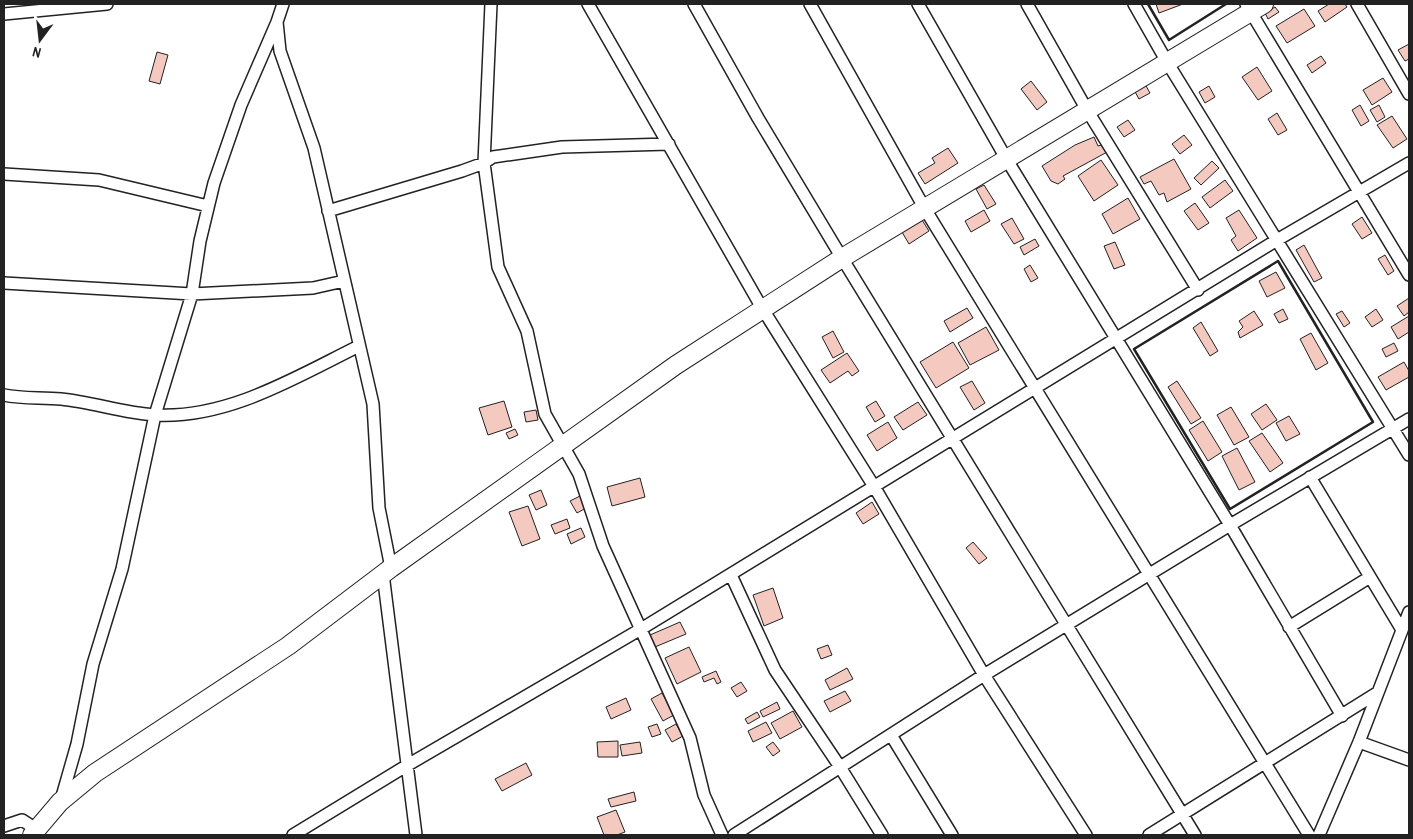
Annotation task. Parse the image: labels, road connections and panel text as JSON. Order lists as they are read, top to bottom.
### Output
{
  "north": "bottom"
}
